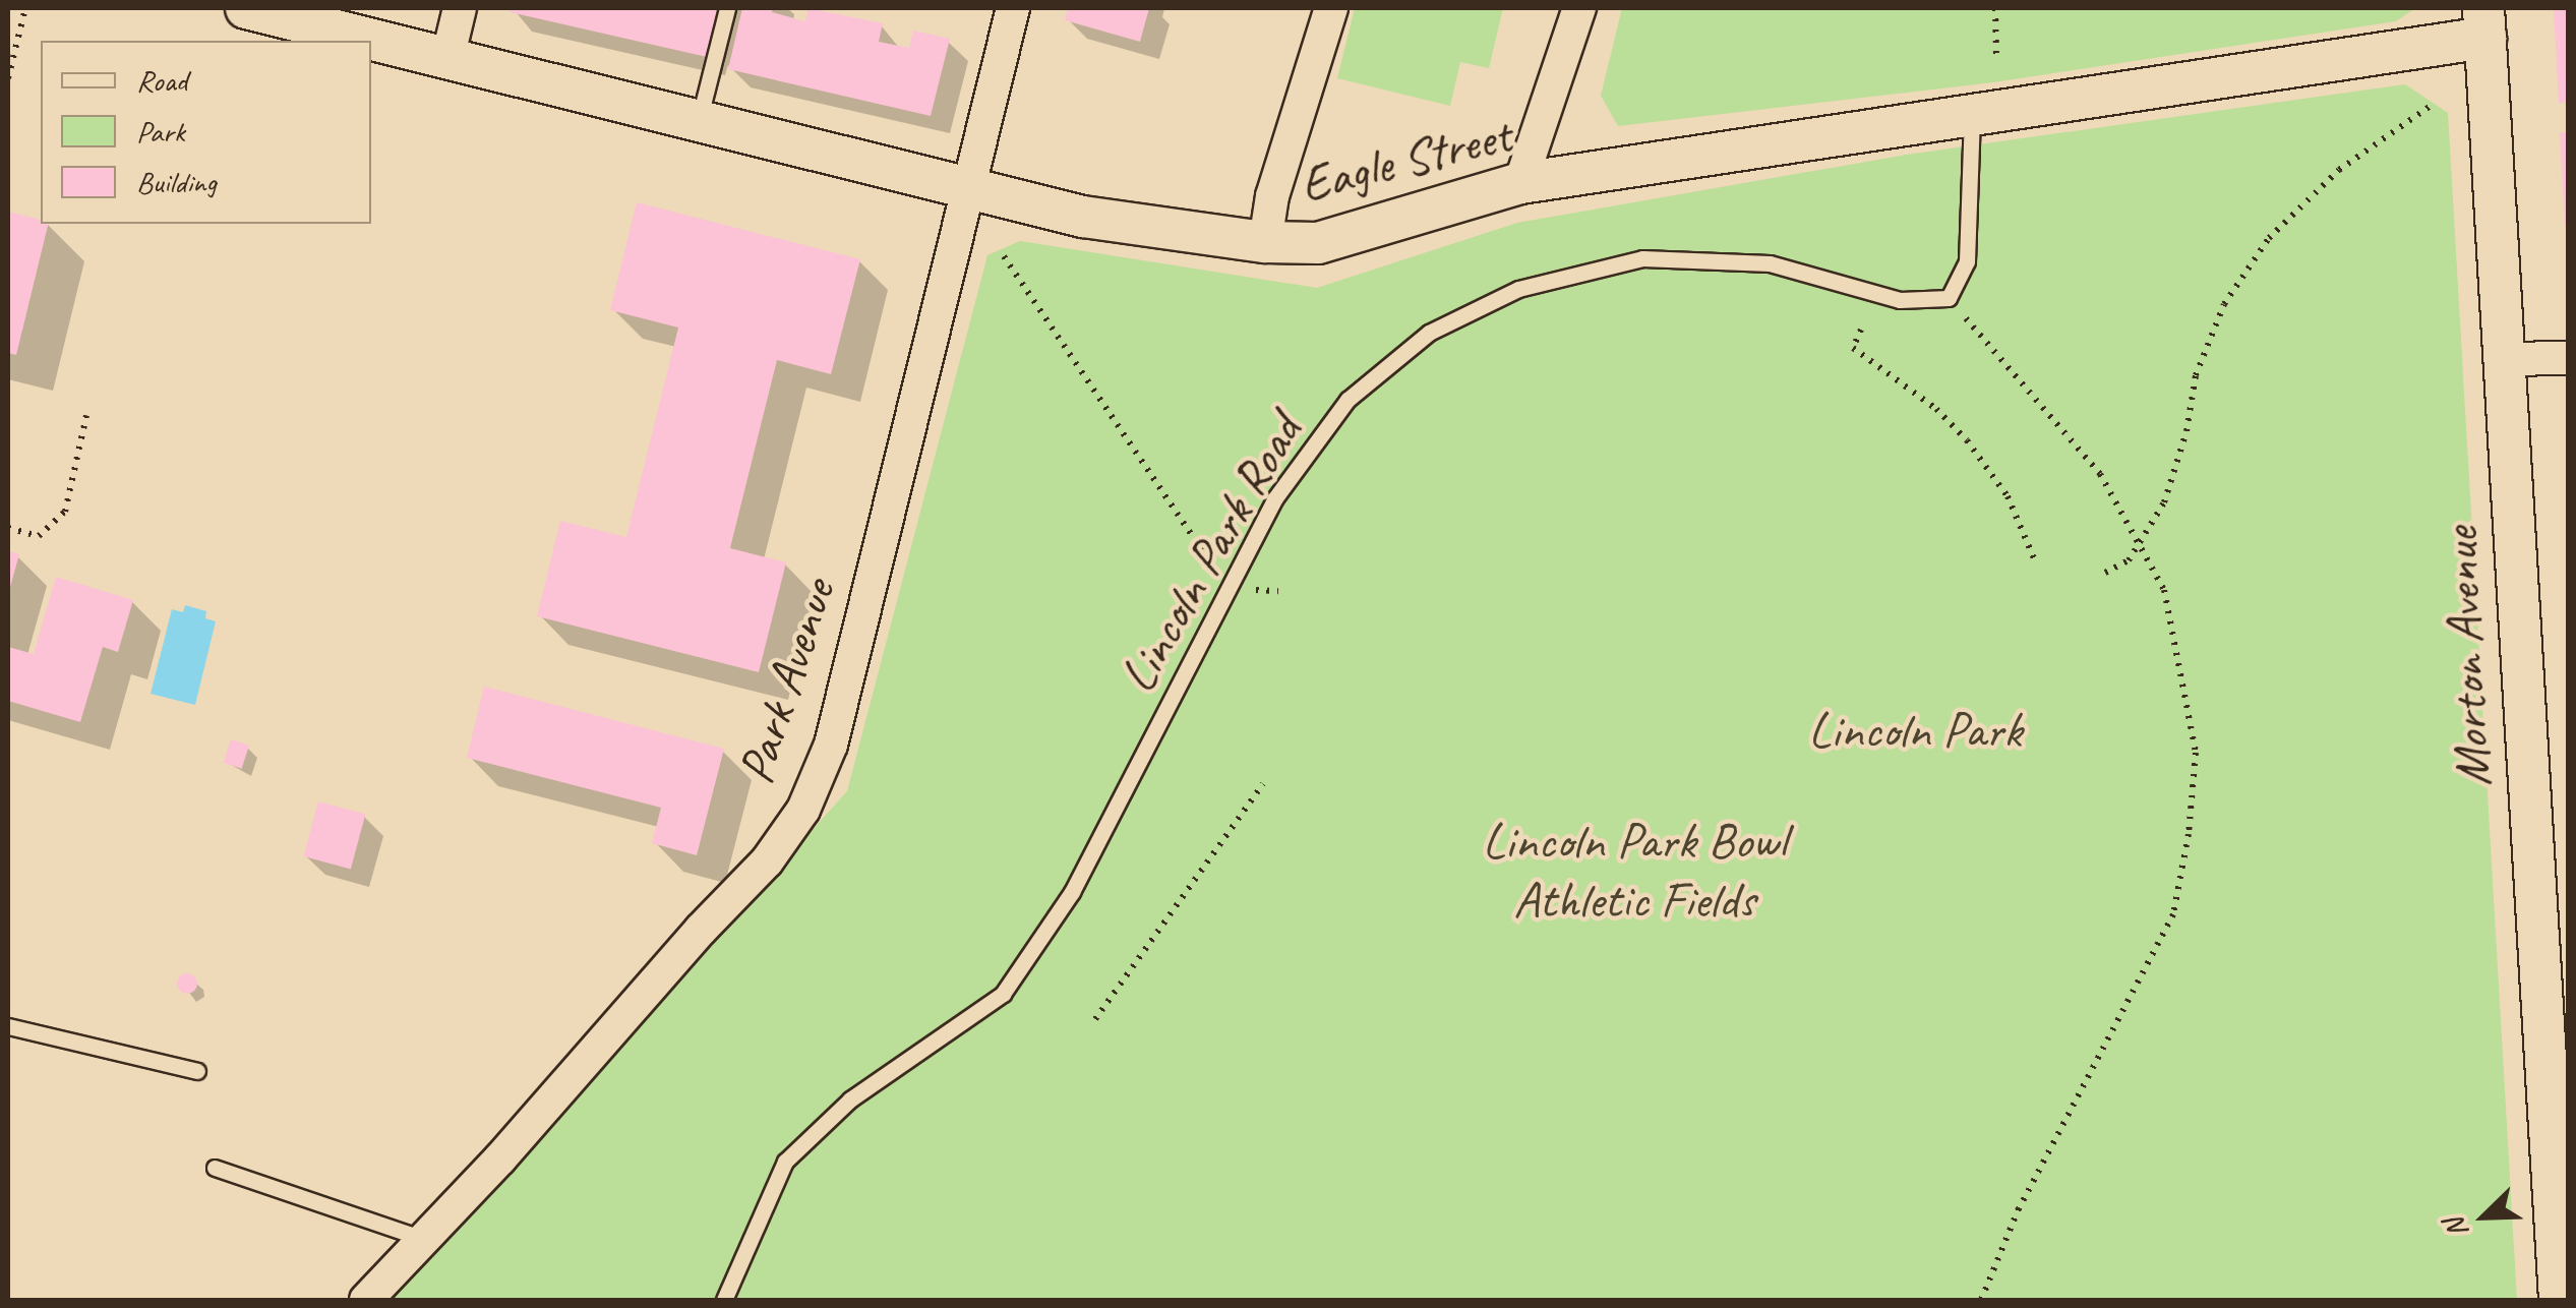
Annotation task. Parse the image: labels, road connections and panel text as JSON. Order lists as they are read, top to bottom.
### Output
{
  "streets": {
    "street": ["Eagle Street", "Morton Avenue", "Park Avenue"],
    "lane": ["Lincoln Park Road"]
  },
  "crossings": [
    ["Eagle Street", "Morton Avenue"],
    ["Eagle Street", "Park Avenue"]
  ],
  "parks": ["Lincoln Park", "Lincoln Park Bowl Athletic Fields"],
  "legend": ["Road", "Park", "Building"],
  "north": "bottom left"
}
